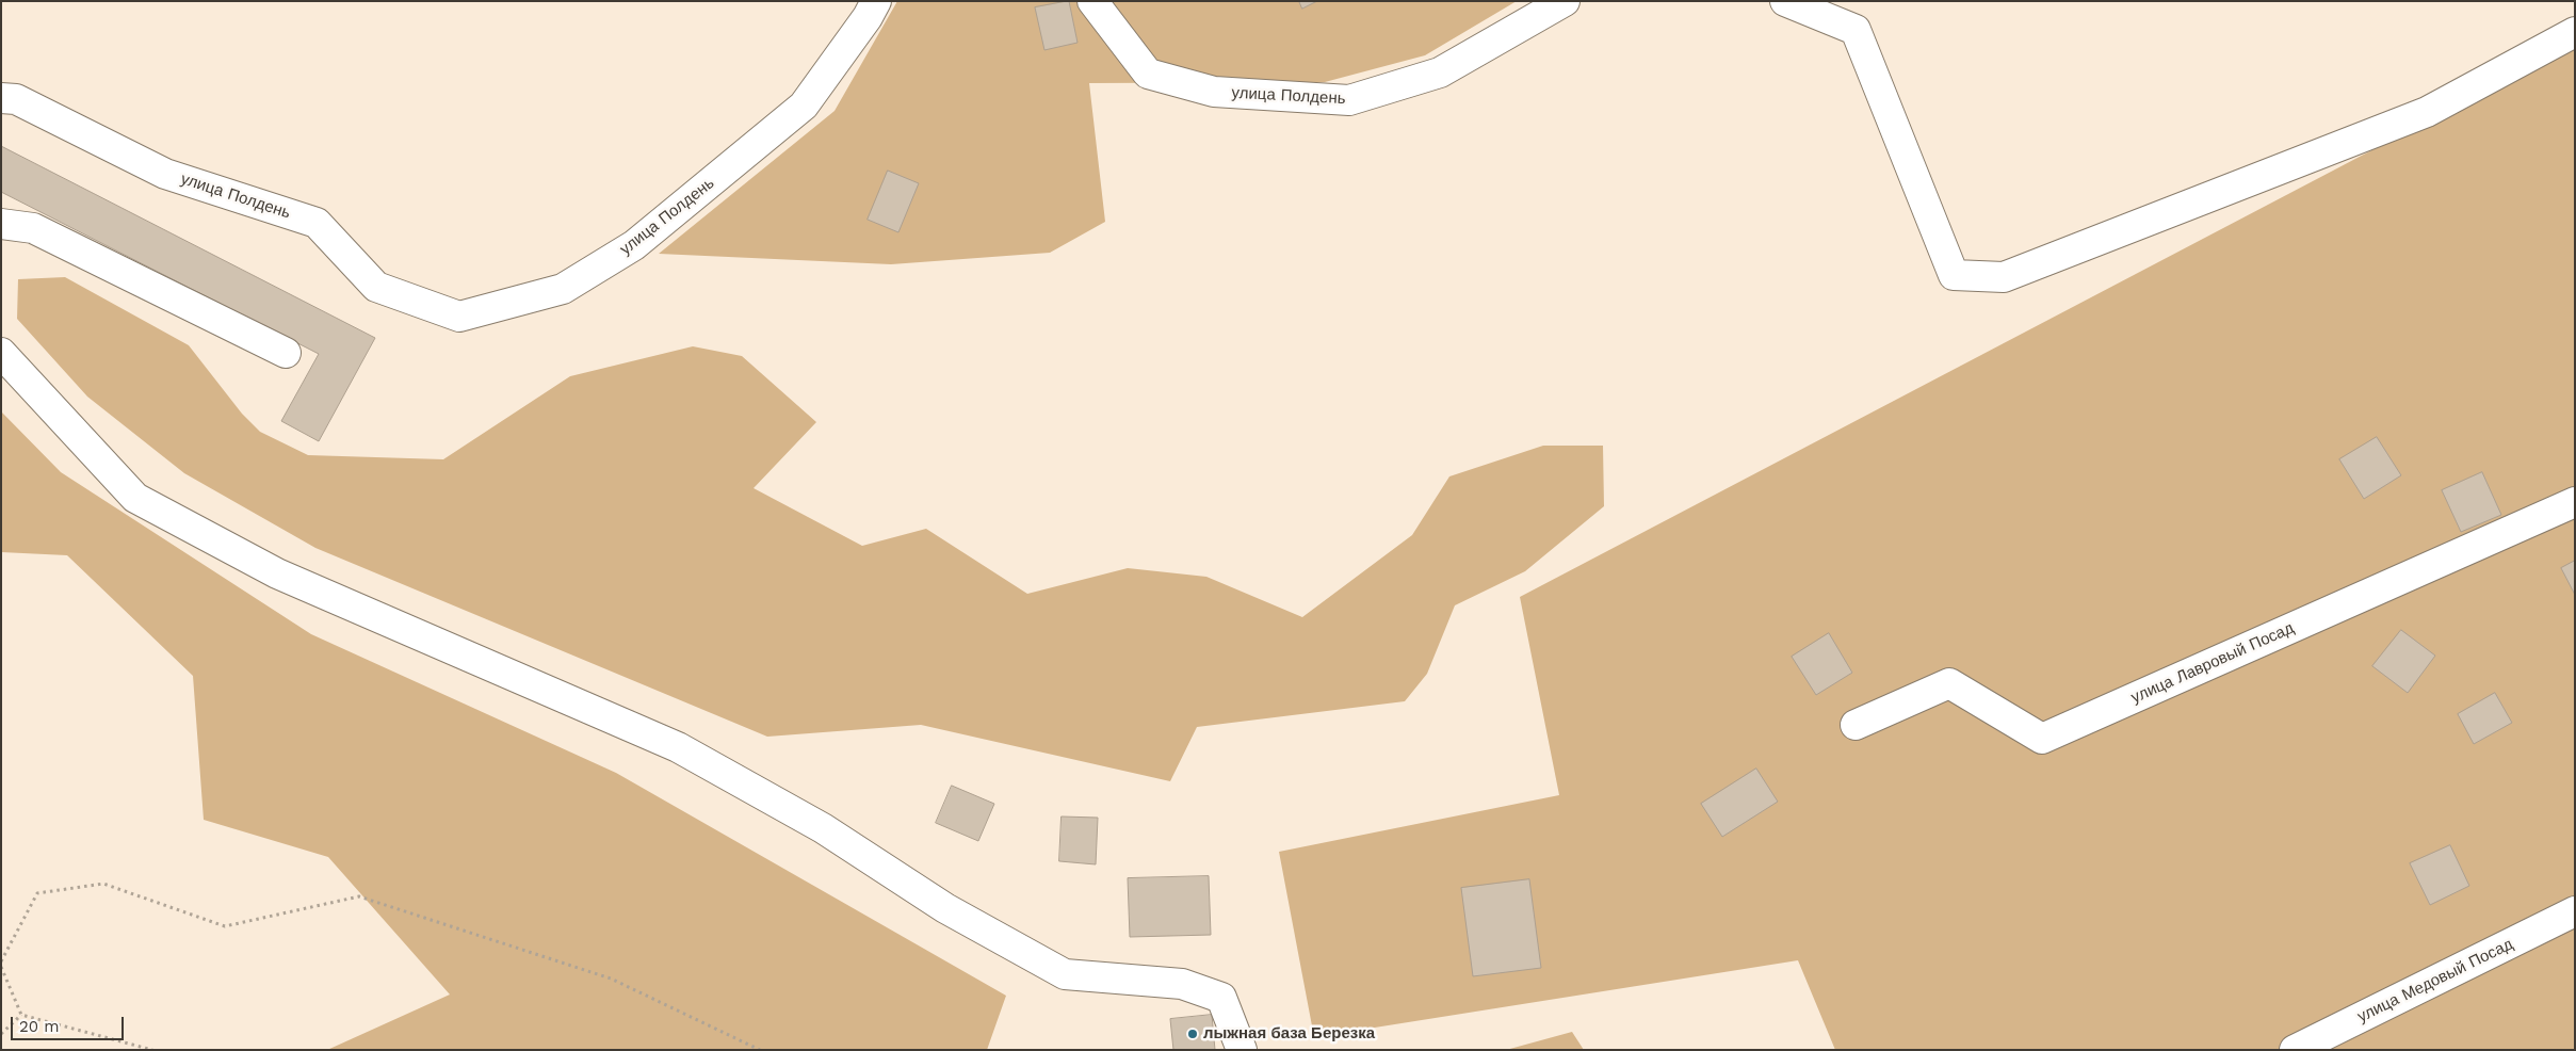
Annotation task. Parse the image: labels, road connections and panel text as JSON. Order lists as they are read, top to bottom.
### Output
{
  "streets": {
    "street": ["улица Полдень", "улица Лавровый Посад", "улица Медовый Посад"]
  },
  "places": ["лыжная база Березка"],
  "scale_bar": "20 m"
}
